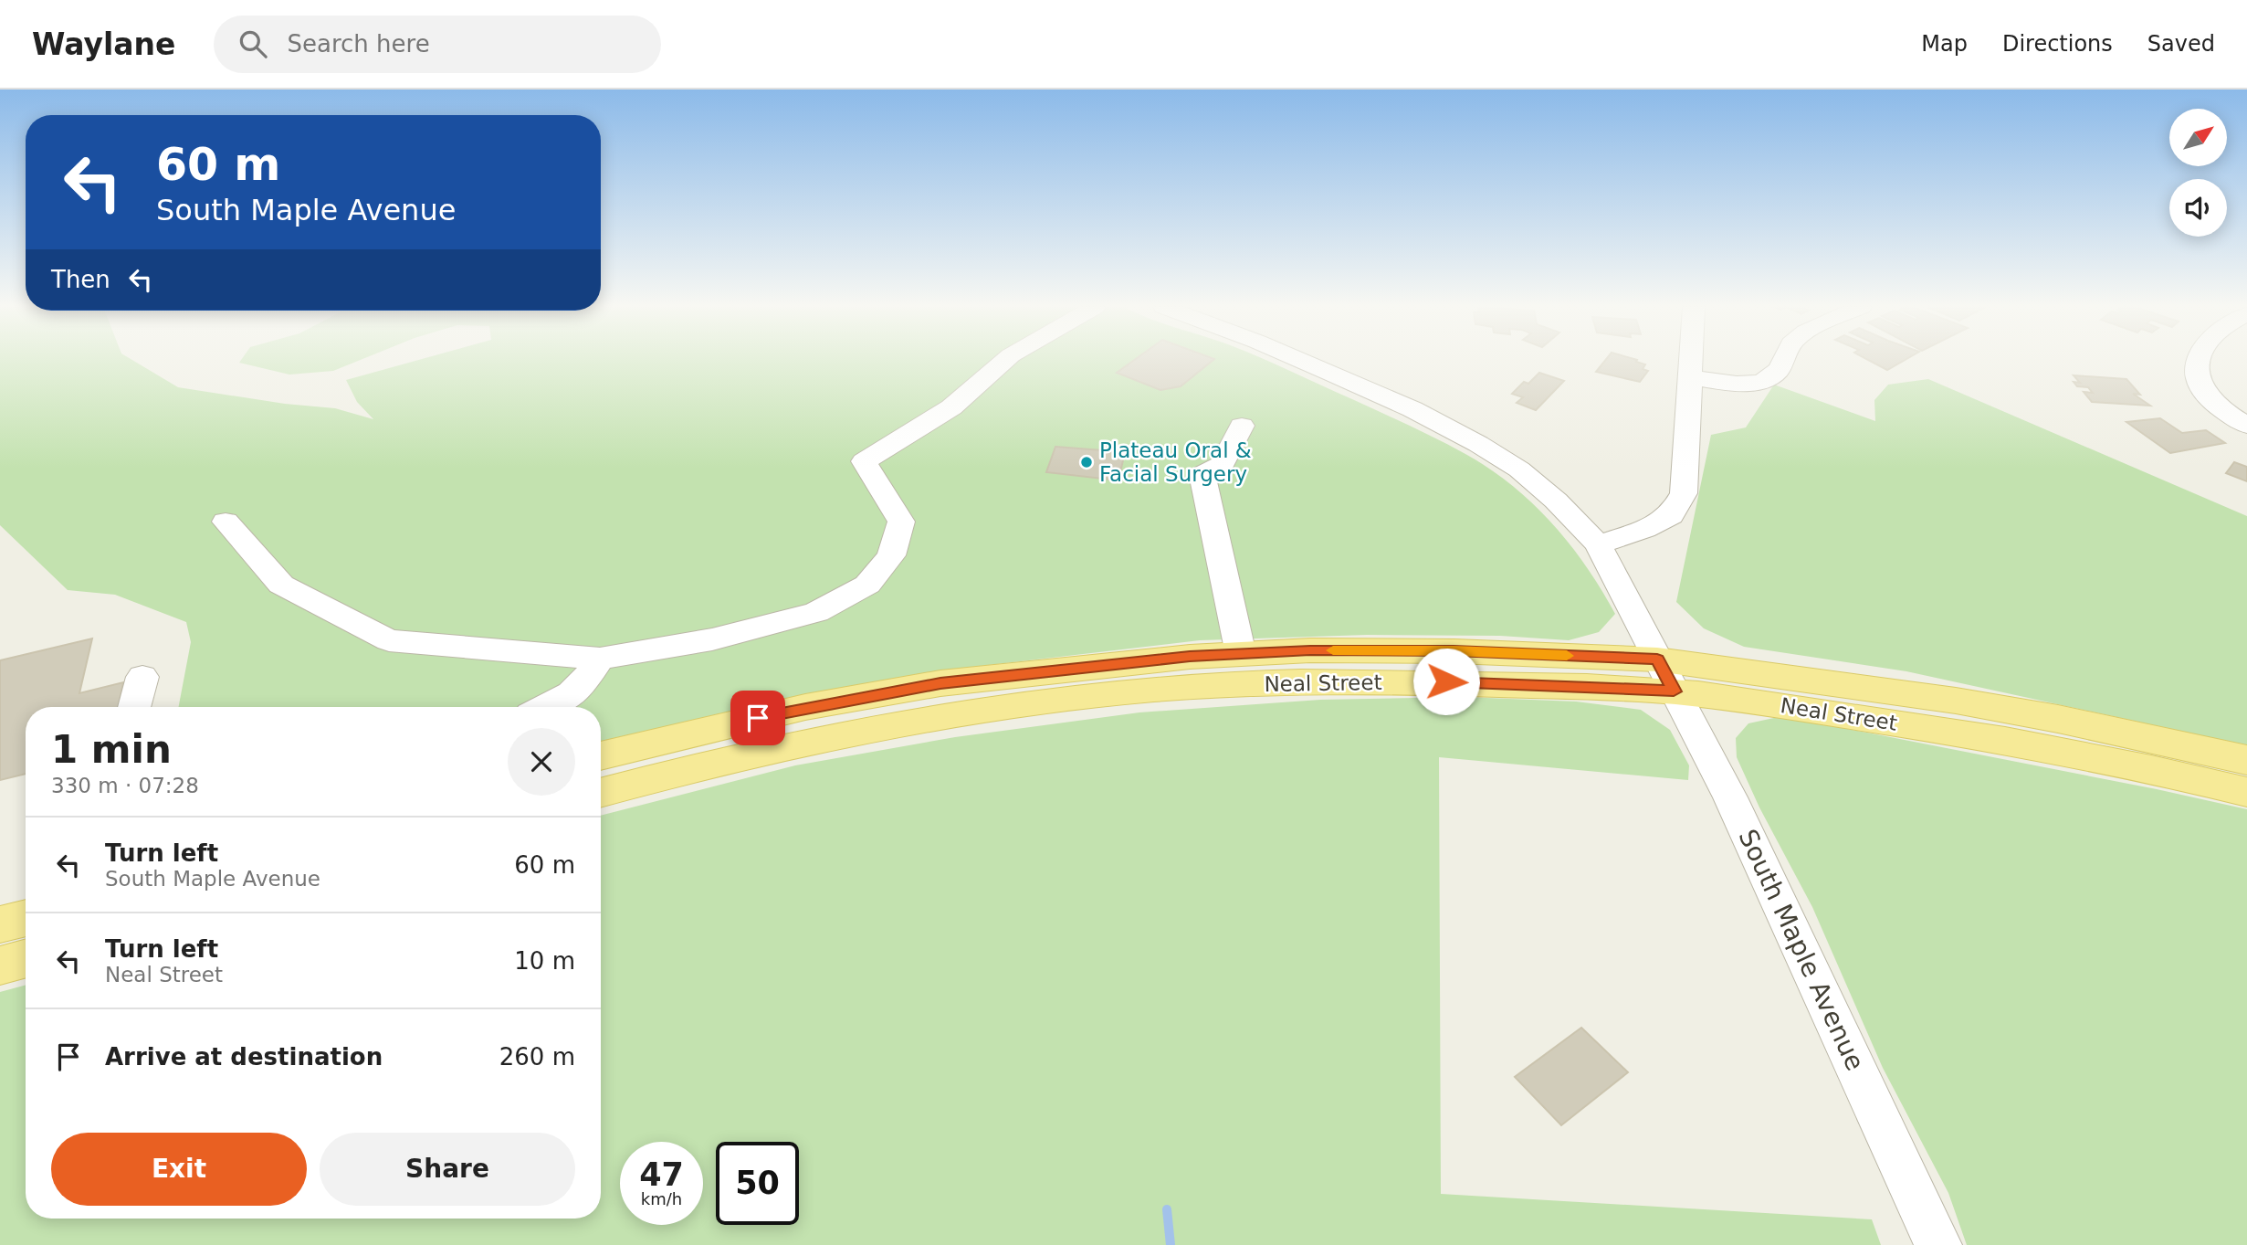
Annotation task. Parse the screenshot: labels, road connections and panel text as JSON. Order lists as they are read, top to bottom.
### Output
{
  "streets": {
    "main road": ["Neal Street"],
    "street": ["South Maple Avenue"]
  },
  "crossings": [
    ["Neal Street", "South Maple Avenue"]
  ],
  "places": ["Plateau Oral & Facial Surgery"],
  "north": "top right",
  "page": {
    "header": "Waylane",
    "search": "Search here",
    "nav": ["Map", "Directions", "Saved"],
    "turn": ["60 m", "South Maple Avenue"],
    "then": "Then",
    "heading": ["1 min", "330 m · 07:28"],
    "list": [
      {
        "name": "Turn left",
        "note": "South Maple Avenue",
        "value": "60 m"
      },
      {
        "name": "Turn left",
        "note": "Neal Street",
        "value": "10 m"
      },
      {
        "name": "Arrive at destination",
        "value": "260 m"
      }
    ],
    "buttons": ["Exit", "Share"],
    "speed": "47 km/h",
    "limit": "50"
  }
}
